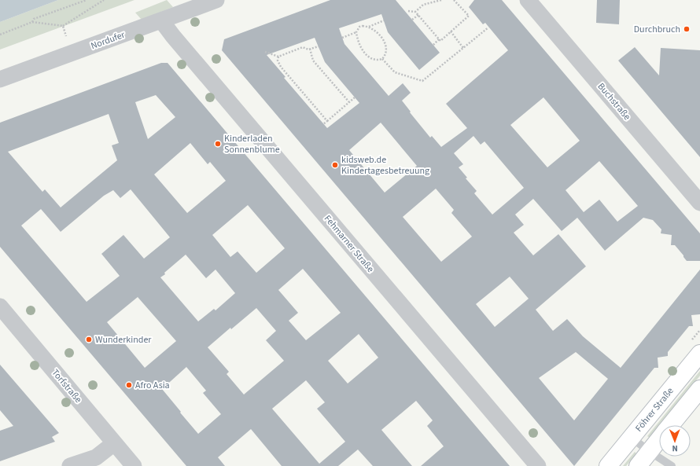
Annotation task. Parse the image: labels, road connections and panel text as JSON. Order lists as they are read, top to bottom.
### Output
{
  "streets": {
    "main road": ["Föhrer Straße"],
    "street": [
      "Nordufer",
      "Buchstraße",
      "Fehmarner Straße",
      "Torfstraße"
    ]
  },
  "crossings": [
    ["Nordufer", "Fehmarner Straße"]
  ],
  "places": [
    "Durchbruch",
    "Kinderladen Sonnenblume",
    "kidsweb.de Kindertagesbetreuung",
    "Wunderkinder",
    "Afro Asia"
  ],
  "north": "bottom"
}
